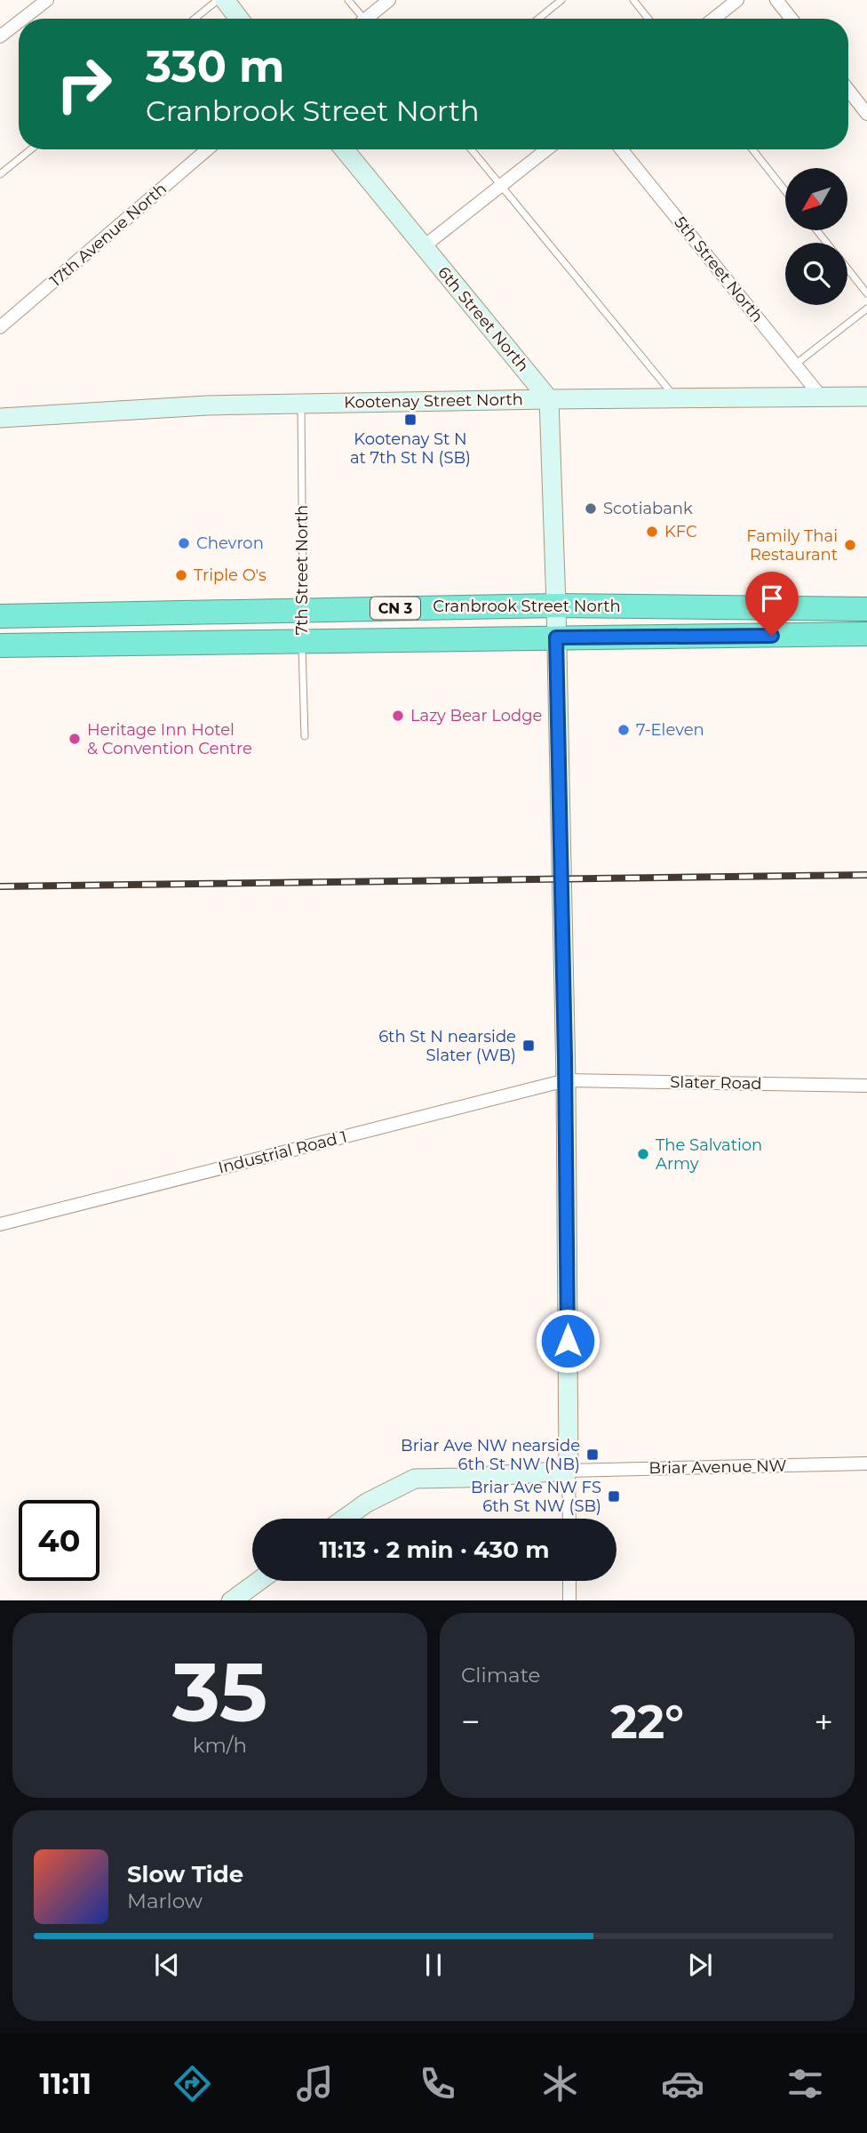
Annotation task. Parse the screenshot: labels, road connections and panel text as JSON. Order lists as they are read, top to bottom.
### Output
{
  "streets": {
    "highway": ["Cranbrook Street North", "CN 3"],
    "street": [
      "17th Avenue North",
      "5th Street North",
      "6th Street North",
      "Kootenay Street North",
      "Slater Road",
      "Industrial Road 1",
      "Briar Avenue NW"
    ],
    "lane": ["7th Street North"]
  },
  "crossings": [
    ["5th Street North", "Kootenay Street North"],
    ["6th Street North", "Kootenay Street North"],
    ["Kootenay Street North", "7th Street North"],
    ["7th Street North", "Cranbrook Street North"],
    ["Slater Road", "Industrial Road 1"]
  ],
  "places": {
    "transit": [
      "Kootenay St N at 7th St N (SB)",
      "6th St N nearside Slater (WB)",
      "Briar Ave NW nearside 6th St NW (NB)",
      "Briar Ave NW FS 6th St NW (SB)"
    ],
    "other": [
      "Scotiabank",
      "KFC",
      "Chevron",
      "Family Thai Restaurant",
      "Triple O's",
      "Lazy Bear Lodge",
      "7-Eleven",
      "Heritage Inn Hotel & Convention Centre",
      "The Salvation Army"
    ]
  },
  "north": "bottom left",
  "page": {
    "turn": ["330 m", "Cranbrook Street North"],
    "limit": "40",
    "trip": "11:13 · 2 min · 430 m",
    "tile": [
      ["35", "km/h"],
      "Climate"
    ],
    "heat": ["−", "22°", "+"],
    "song": ["Slow Tide", "Marlow"],
    "tabs": "11:11"
  }
}
